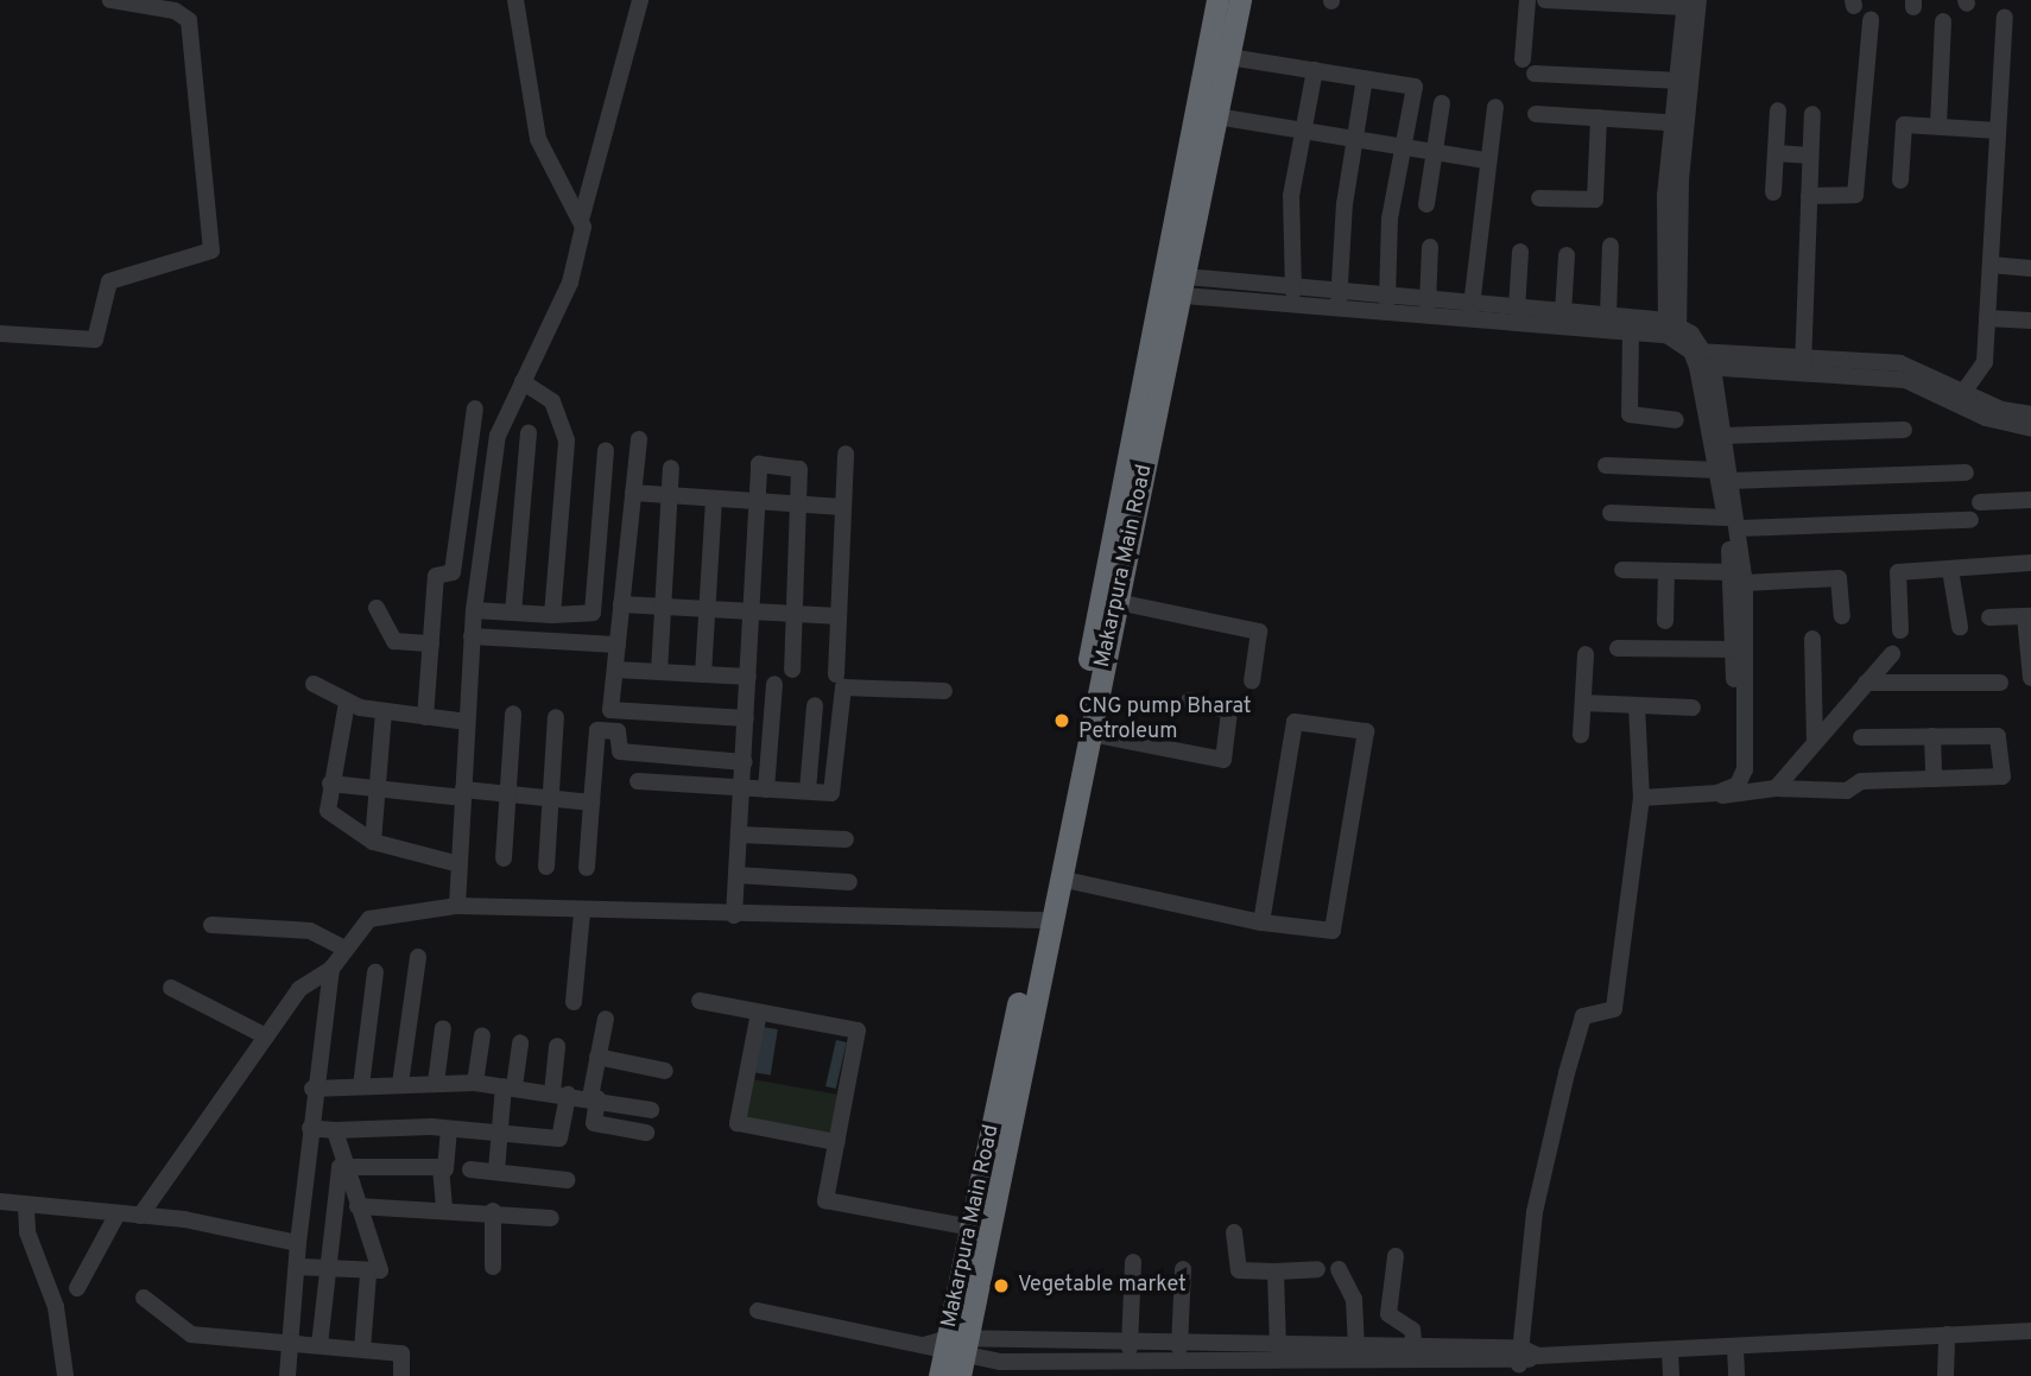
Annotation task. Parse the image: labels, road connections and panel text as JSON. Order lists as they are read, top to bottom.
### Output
{
  "streets": {
    "highway": ["Makarpura Main Road"]
  },
  "places": ["CNG pump Bharat Petroleum", "Vegetable market"]
}
